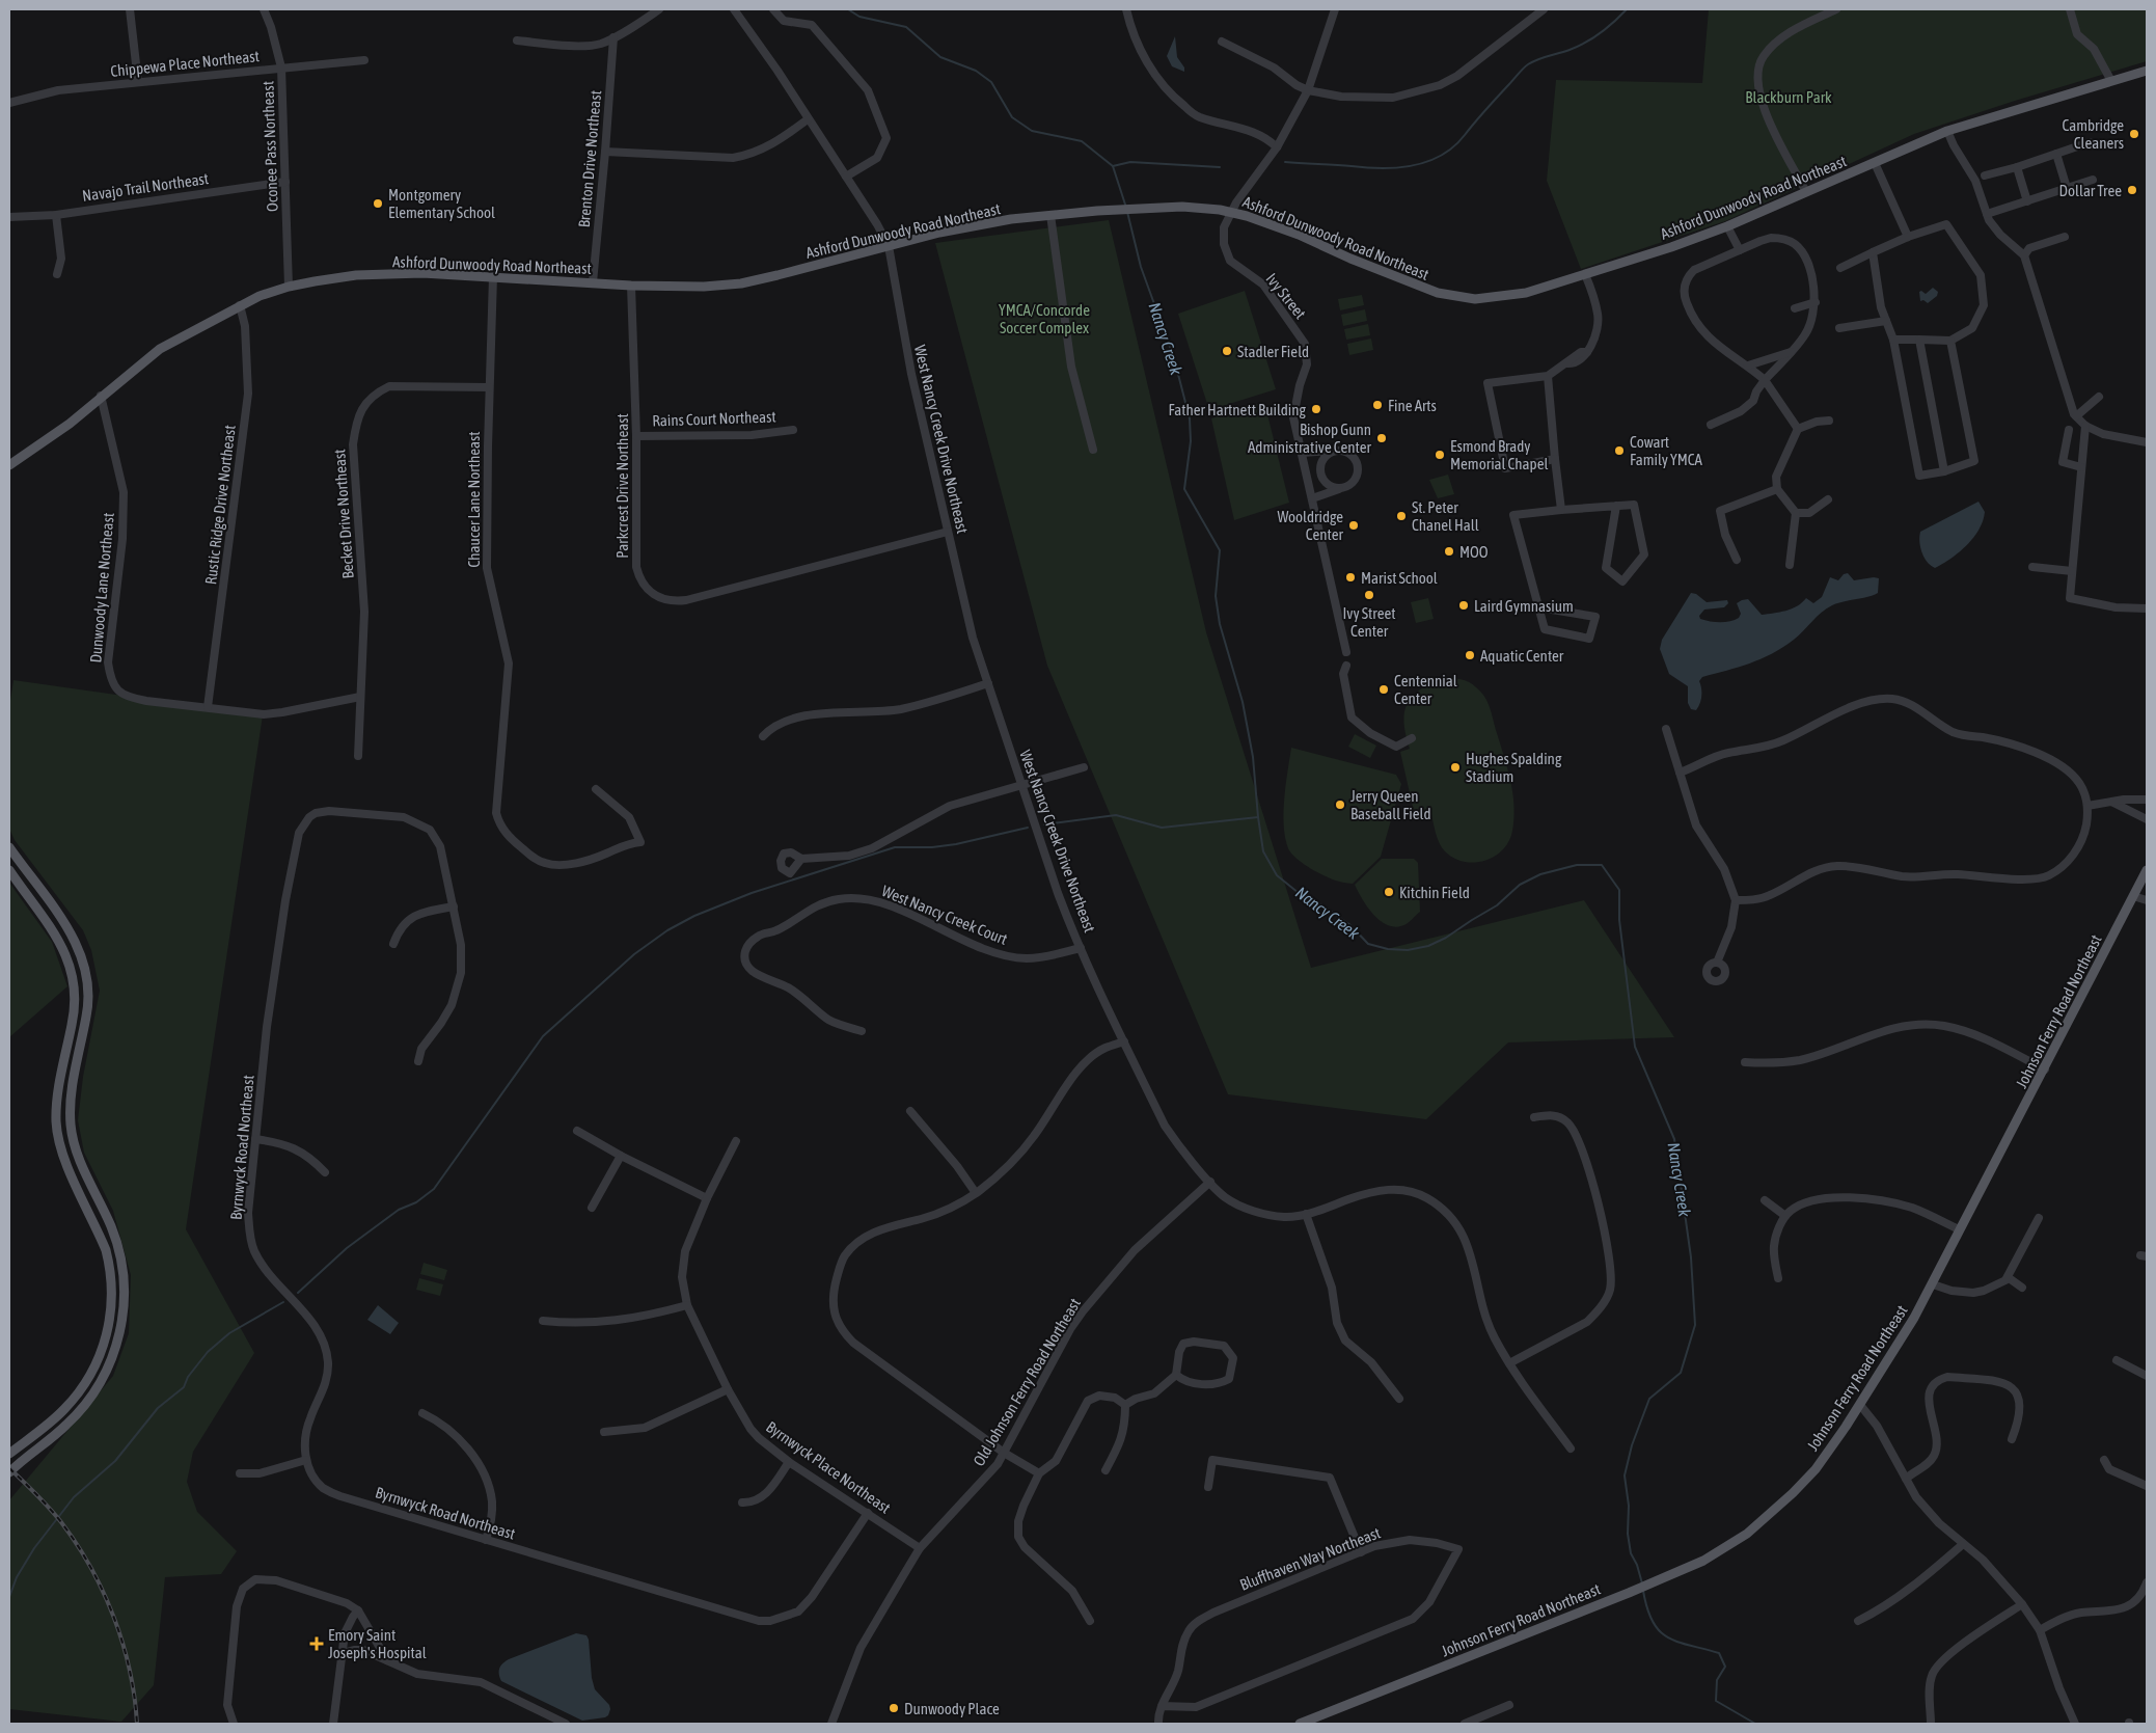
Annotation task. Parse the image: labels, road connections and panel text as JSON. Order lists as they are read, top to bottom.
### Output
{
  "streets": {
    "main road": ["Ashford Dunwoody Road Northeast", "Johnson Ferry Road Northeast"],
    "street": [
      "Chippewa Place Northeast",
      "Oconee Pass Northeast",
      "Brenton Drive Northeast",
      "Navajo Trail Northeast",
      "Ivy Street",
      "Rains Court Northeast",
      "West Nancy Creek Drive Northeast",
      "Parkcrest Drive Northeast",
      "Chaucer Lane Northeast",
      "Rustic Ridge Drive Northeast",
      "Becket Drive Northeast",
      "Dunwoody Lane Northeast",
      "West Nancy Creek Court",
      "Byrnwyck Road Northeast",
      "Old Johnson Ferry Road Northeast",
      "Byrnwyck Place Northeast",
      "Bluffhaven Way Northeast"
    ]
  },
  "crossings": [
    ["Chippewa Place Northeast", "Oconee Pass Northeast"],
    ["Oconee Pass Northeast", "Navajo Trail Northeast"],
    ["Oconee Pass Northeast", "Ashford Dunwoody Road Northeast"],
    ["Brenton Drive Northeast", "Ashford Dunwoody Road Northeast"],
    ["Ashford Dunwoody Road Northeast", "Ivy Street"],
    ["Ashford Dunwoody Road Northeast", "West Nancy Creek Drive Northeast"],
    ["Ashford Dunwoody Road Northeast", "Parkcrest Drive Northeast"],
    ["Ashford Dunwoody Road Northeast", "Chaucer Lane Northeast"],
    ["Ashford Dunwoody Road Northeast", "Rustic Ridge Drive Northeast"],
    ["Ashford Dunwoody Road Northeast", "Dunwoody Lane Northeast"],
    ["Rains Court Northeast", "Parkcrest Drive Northeast"],
    ["West Nancy Creek Drive Northeast", "Parkcrest Drive Northeast"],
    ["West Nancy Creek Drive Northeast", "West Nancy Creek Court"],
    ["West Nancy Creek Drive Northeast", "Old Johnson Ferry Road Northeast"],
    ["Chaucer Lane Northeast", "Becket Drive Northeast"],
    ["Rustic Ridge Drive Northeast", "Dunwoody Lane Northeast"],
    ["Becket Drive Northeast", "Dunwoody Lane Northeast"],
    ["Byrnwyck Road Northeast", "Byrnwyck Place Northeast"],
    ["Old Johnson Ferry Road Northeast", "Byrnwyck Place Northeast"]
  ],
  "water": ["Nancy Creek"],
  "parks": ["Blackburn Park", "YMCA/Concorde Soccer Complex"],
  "places": {
    "other": [
      "Cambridge Cleaners",
      "Dollar Tree",
      "Montgomery Elementary School",
      "Stadler Field",
      "Fine Arts",
      "Father Hartnett Building",
      "Bishop Gunn Administrative Center",
      "Cowart Family YMCA",
      "Esmond Brady Memorial Chapel",
      "St. Peter Chanel Hall",
      "Wooldridge Center",
      "MOO",
      "Marist School",
      "Ivy Street Center",
      "Laird Gymnasium",
      "Aquatic Center",
      "Centennial Center",
      "Hughes Spalding Stadium",
      "Jerry Queen Baseball Field",
      "Kitchin Field",
      "Dunwoody Place"
    ],
    "health": ["Emory Saint Joseph's Hospital"]
  }
}
